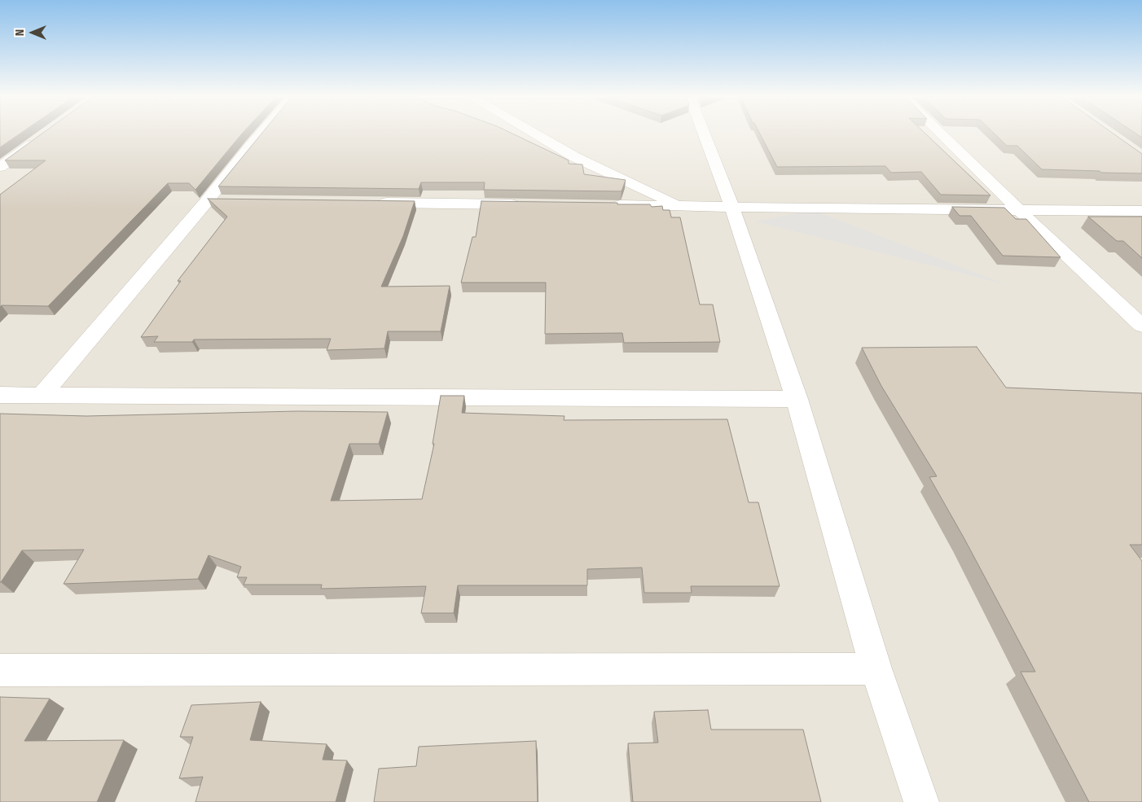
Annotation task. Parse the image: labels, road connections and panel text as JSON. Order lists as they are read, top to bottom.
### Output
{
  "north": "left"
}
